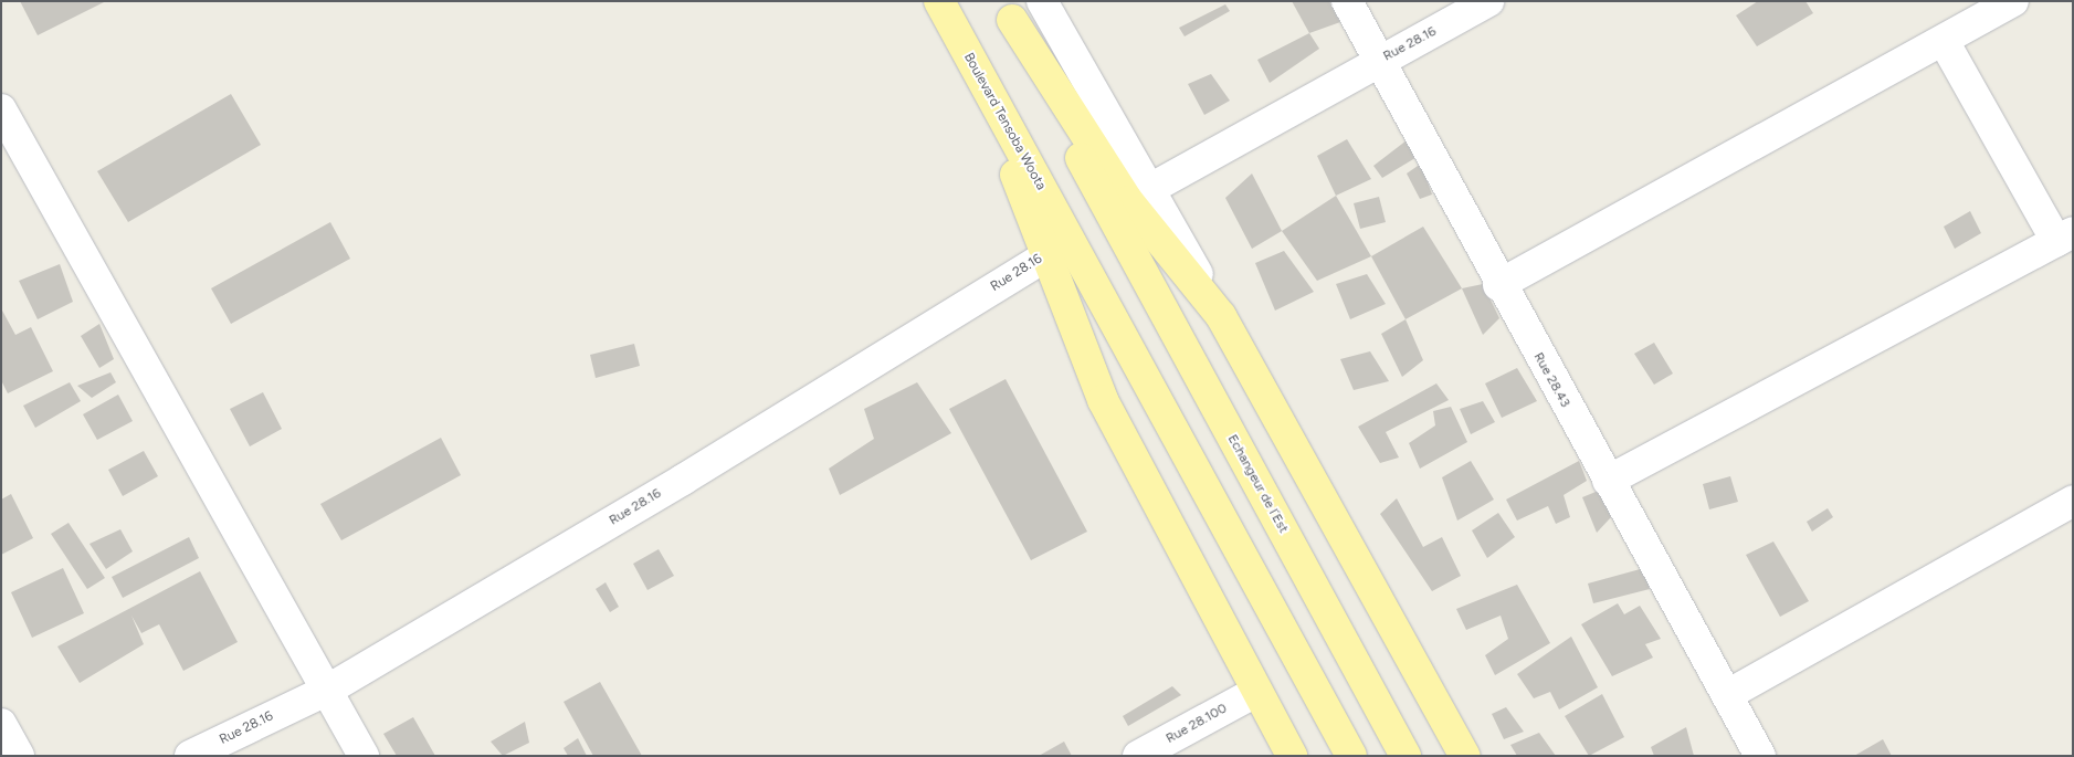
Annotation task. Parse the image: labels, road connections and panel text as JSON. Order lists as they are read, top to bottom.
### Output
{
  "streets": {
    "main road": ["Boulevard Tensoba Woota", "Echangeur de l´Est"],
    "street": ["Rue 28.16", "Rue 28.43", "Rue 28.100"]
  },
  "crossings": [
    ["Rue 28.16", "Boulevard Tensoba Woota"],
    ["Rue 28.16", "Rue 28.43"],
    ["Rue 28.16", "Echangeur de l´Est"]
  ]
}
